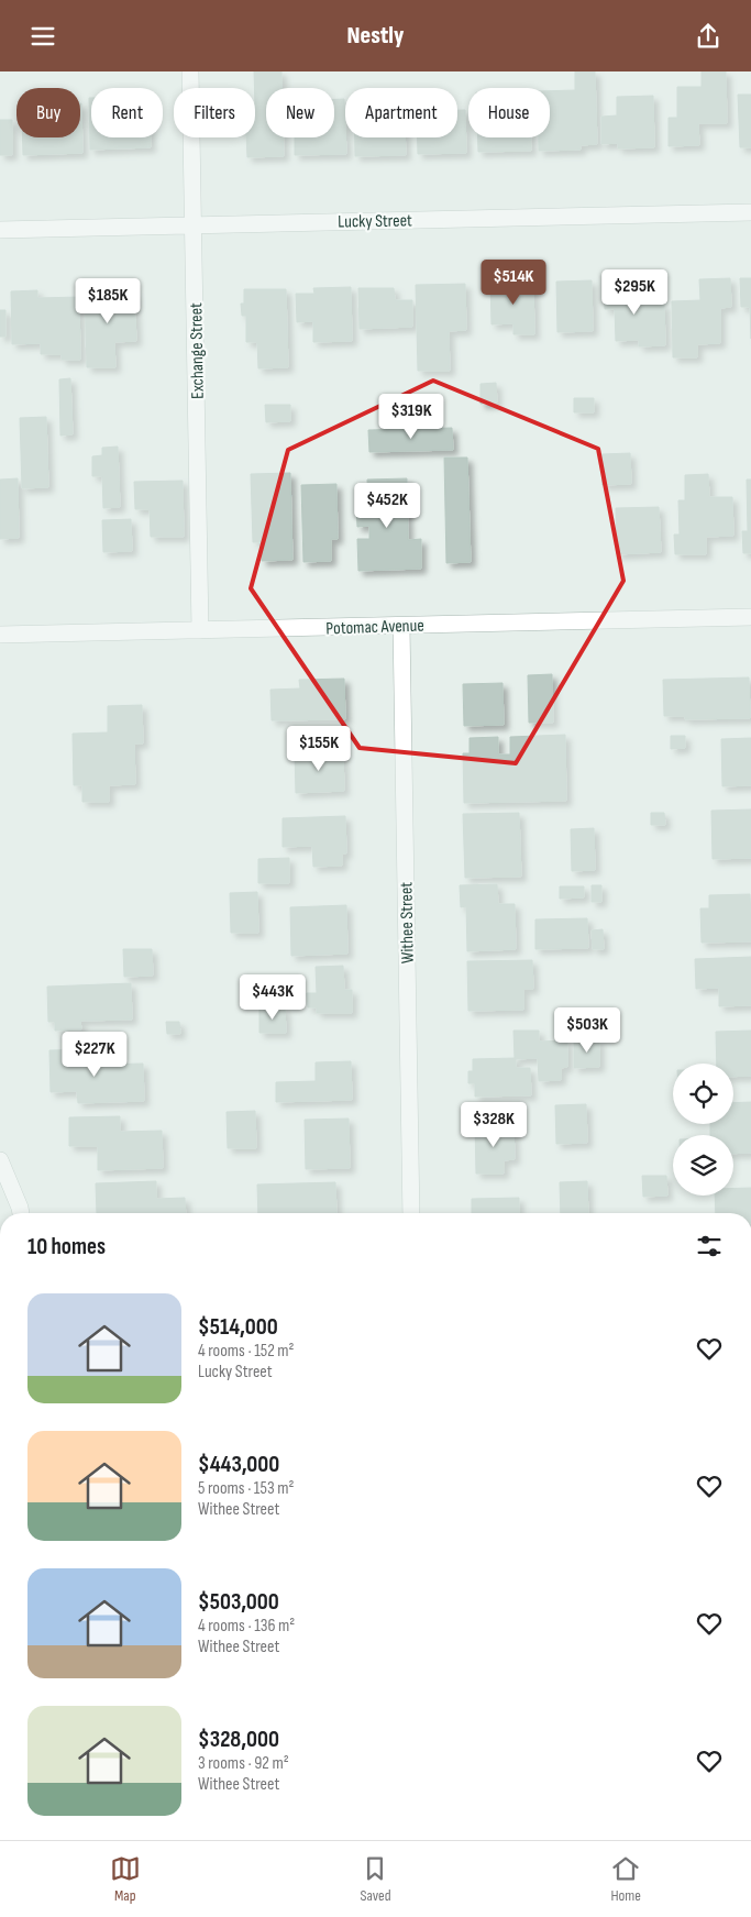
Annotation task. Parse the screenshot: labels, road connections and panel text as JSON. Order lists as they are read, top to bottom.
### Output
{
  "streets": {
    "street": [
      "Lucky Street",
      "Exchange Street",
      "Potomac Avenue",
      "Withee Street"
    ]
  },
  "crossings": [
    ["Lucky Street", "Exchange Street"],
    ["Exchange Street", "Potomac Avenue"],
    ["Potomac Avenue", "Withee Street"]
  ],
  "page": {
    "header": "Nestly",
    "chip": [
      "Buy",
      "Rent",
      "Filters",
      "New",
      "Apartment",
      "House"
    ],
    "price": [
      "$514K",
      "$295K",
      "$185K",
      "$319K",
      "$452K",
      "$155K",
      "$443K",
      "$503K",
      "$227K",
      "$328K"
    ],
    "heading": "10 homes",
    "list": [
      {
        "name": "$514,000",
        "note": "4 rooms · 152 m² · Lucky Street"
      },
      {
        "name": "$443,000",
        "note": "5 rooms · 153 m² · Withee Street"
      },
      {
        "name": "$503,000",
        "note": "4 rooms · 136 m² · Withee Street"
      },
      {
        "name": "$328,000",
        "note": "3 rooms · 92 m² · Withee Street"
      }
    ],
    "tabs": ["Map", "Saved", "Home"]
  }
}
